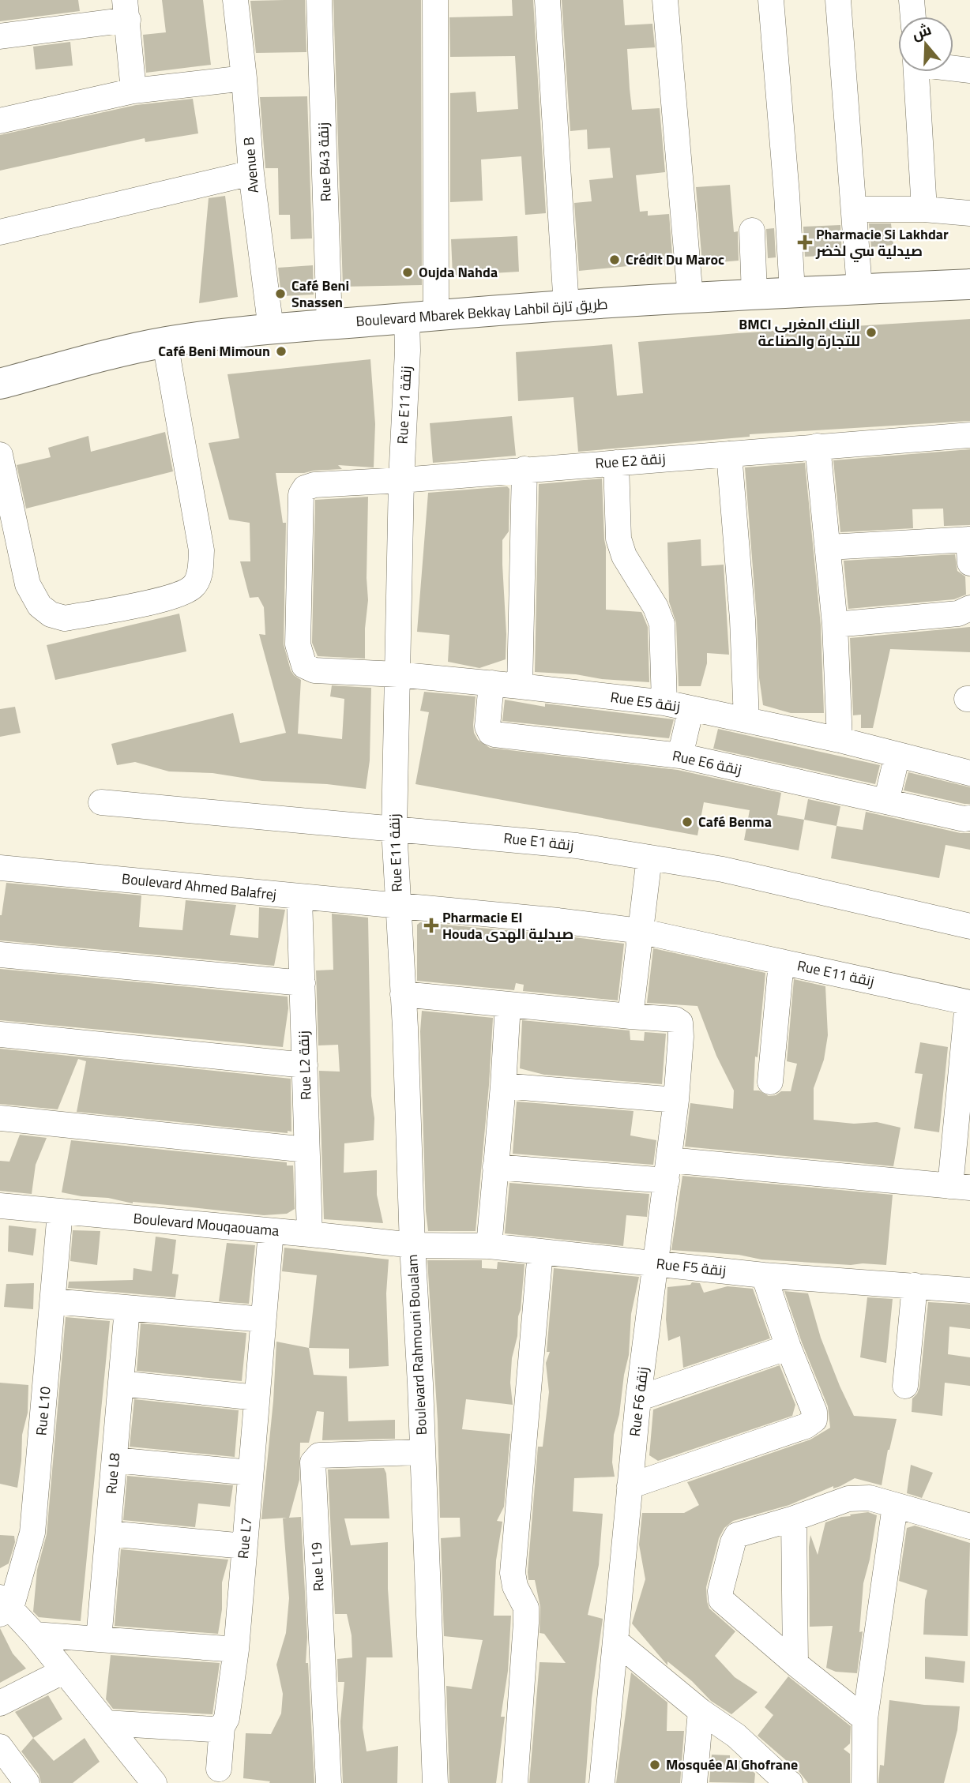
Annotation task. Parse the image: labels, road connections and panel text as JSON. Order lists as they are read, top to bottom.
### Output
{
  "streets": {
    "main road": ["Boulevard Mbarek Bekkay Lahbil طريق تازة"],
    "street": [
      "Rue B43 زنقة",
      "Avenue B",
      "Rue E11 زنقة",
      "Rue E2 زنقة",
      "Rue E5 زنقة",
      "Rue E6 زنقة",
      "Rue E1 زنقة",
      "Boulevard Ahmed Balafrej",
      "Rue L2 زنقة",
      "Boulevard Mouqaouama",
      "Rue F5 زنقة",
      "Boulevard Rahmouni Boualam",
      "Rue F6 زنقة",
      "Rue L10",
      "Rue L8",
      "Rue L7",
      "Rue L19"
    ]
  },
  "crossings": [
    ["Rue B43 زنقة", "Boulevard Mbarek Bekkay Lahbil طريق تازة"],
    ["Avenue B", "Boulevard Mbarek Bekkay Lahbil طريق تازة"],
    ["Boulevard Mbarek Bekkay Lahbil طريق تازة", "Rue E11 زنقة"],
    ["Rue E11 زنقة", "Rue E2 زنقة"],
    ["Rue E11 زنقة", "Rue E5 زنقة"],
    ["Rue E11 زنقة", "Rue E1 زنقة"],
    ["Rue E11 زنقة", "Boulevard Ahmed Balafrej"],
    ["Rue E11 زنقة", "Boulevard Rahmouni Boualam"],
    ["Rue E2 زنقة", "Rue E5 زنقة"],
    ["Rue E5 زنقة", "Rue E6 زنقة"],
    ["Boulevard Ahmed Balafrej", "Rue L2 زنقة"],
    ["Boulevard Ahmed Balafrej", "Boulevard Rahmouni Boualam"],
    ["Rue L2 زنقة", "Boulevard Mouqaouama"],
    ["Boulevard Mouqaouama", "Rue F5 زنقة"],
    ["Boulevard Mouqaouama", "Boulevard Rahmouni Boualam"],
    ["Boulevard Mouqaouama", "Rue L10"],
    ["Boulevard Mouqaouama", "Rue L7"],
    ["Rue F5 زنقة", "Boulevard Rahmouni Boualam"],
    ["Rue F5 زنقة", "Rue F6 زنقة"],
    ["Boulevard Rahmouni Boualam", "Rue L19"]
  ],
  "places": {
    "health": ["Pharmacie Si Lakhdar صيدلية سي لخضر", "Pharmacie El Houda صيدلية الهدى"],
    "other": [
      "Crédit Du Maroc",
      "Oujda Nahda",
      "Café Beni Snassen",
      "BMCI البنك المغربي للتجارة والصناعة",
      "Café Beni Mimoun",
      "Café Benma",
      "Mosquée Al Ghofrane"
    ]
  },
  "north": "top"
}
